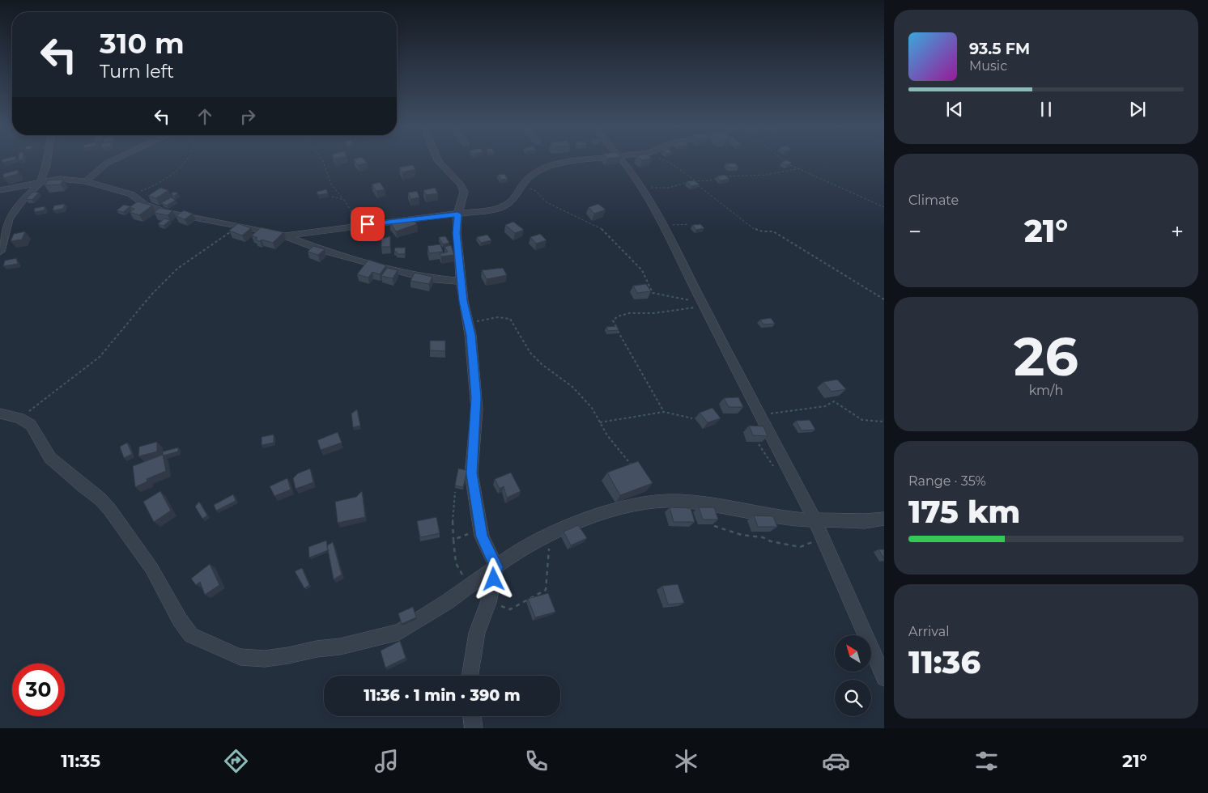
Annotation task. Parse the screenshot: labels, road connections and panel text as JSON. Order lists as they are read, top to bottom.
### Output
{
  "north": "top left",
  "page": {
    "turn": ["310 m", "Turn left"],
    "song": ["93.5 FM", "Music"],
    "tile": [
      "Climate",
      ["26", "km/h"],
      ["Range · 35%", "175 km"],
      ["Arrival", "11:36"]
    ],
    "heat": ["−", "21°", "+"],
    "limit": "30",
    "trip": "11:36 · 1 min · 390 m",
    "tabs": ["11:35", "21°"]
  }
}
